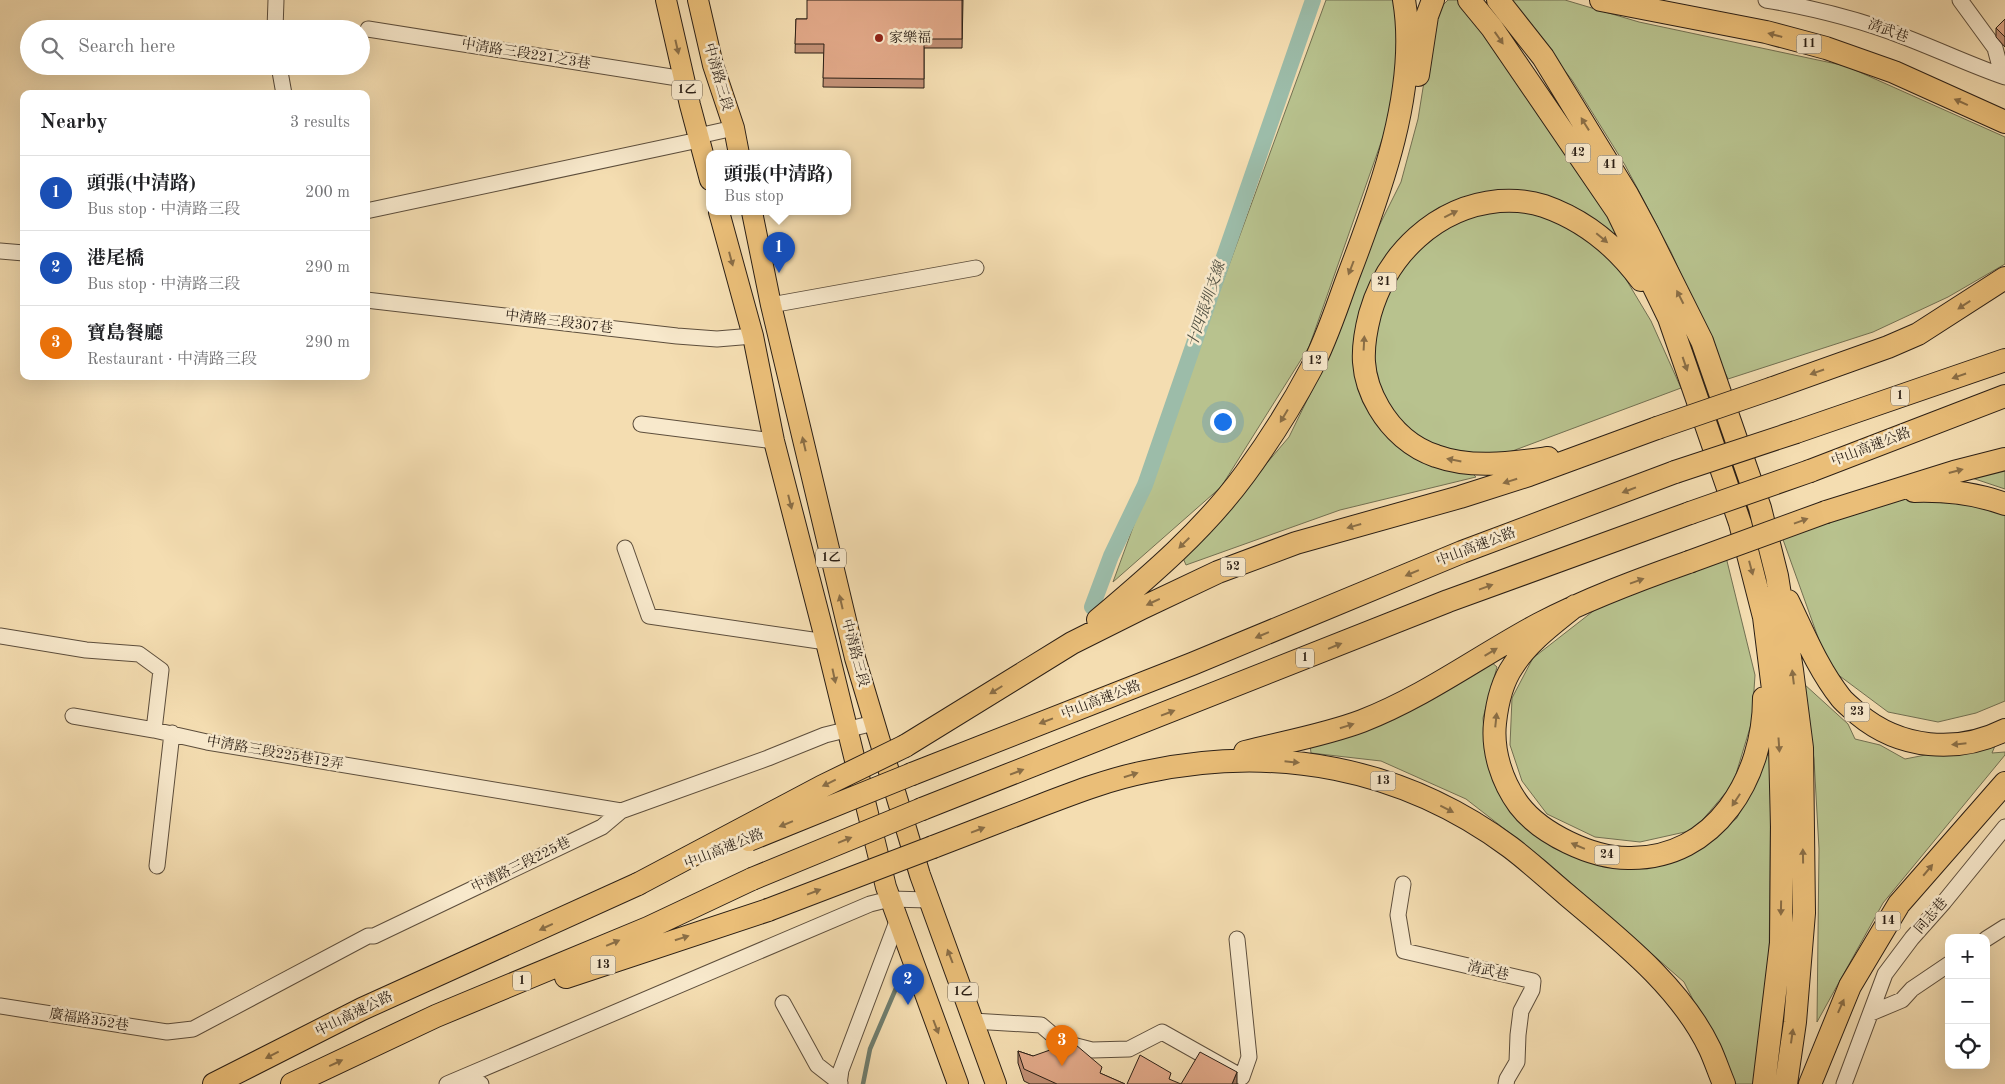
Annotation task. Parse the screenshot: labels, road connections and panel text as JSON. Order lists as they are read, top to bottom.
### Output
{
  "streets": {
    "highway": [
      "11",
      "42",
      "41",
      "21",
      "12",
      "1",
      "中山高速公路",
      "52",
      "23",
      "13",
      "24",
      "14"
    ],
    "main road": ["中清路三段", "1乙"],
    "street": [
      "清武巷",
      "中清路三段221之3巷",
      "中清路三段307巷",
      "中清路三段225巷12弄",
      "中清路三段225巷",
      "同志巷",
      "廣福路352巷"
    ]
  },
  "crossings": [
    ["中清路三段221之3巷", "1乙"],
    ["中清路三段", "中清路三段307巷"],
    ["中清路三段", "中清路三段225巷"],
    ["42", "21"],
    ["41", "23"],
    ["21", "52"],
    ["12", "52"],
    ["中山高速公路", "52"],
    ["中山高速公路", "13"],
    ["中清路三段225巷12弄", "中清路三段225巷"],
    ["中清路三段225巷", "廣福路352巷"]
  ],
  "water": ["十四張圳支線"],
  "places": ["家樂福"],
  "page": {
    "search": "Search here",
    "heading": ["Nearby", "3 results"],
    "popup": ["頭張(中清路)", "Bus stop"],
    "list": [
      {
        "mark": "1",
        "name": "頭張(中清路)",
        "note": "Bus stop · 中清路三段",
        "value": "200 m"
      },
      {
        "mark": "2",
        "name": "港尾橋",
        "note": "Bus stop · 中清路三段",
        "value": "290 m"
      },
      {
        "mark": "3",
        "name": "寶島餐廳",
        "note": "Restaurant · 中清路三段",
        "value": "290 m"
      }
    ],
    "pins": ["1", "2", "3"],
    "map_buttons": ["+", "−"]
  }
}
